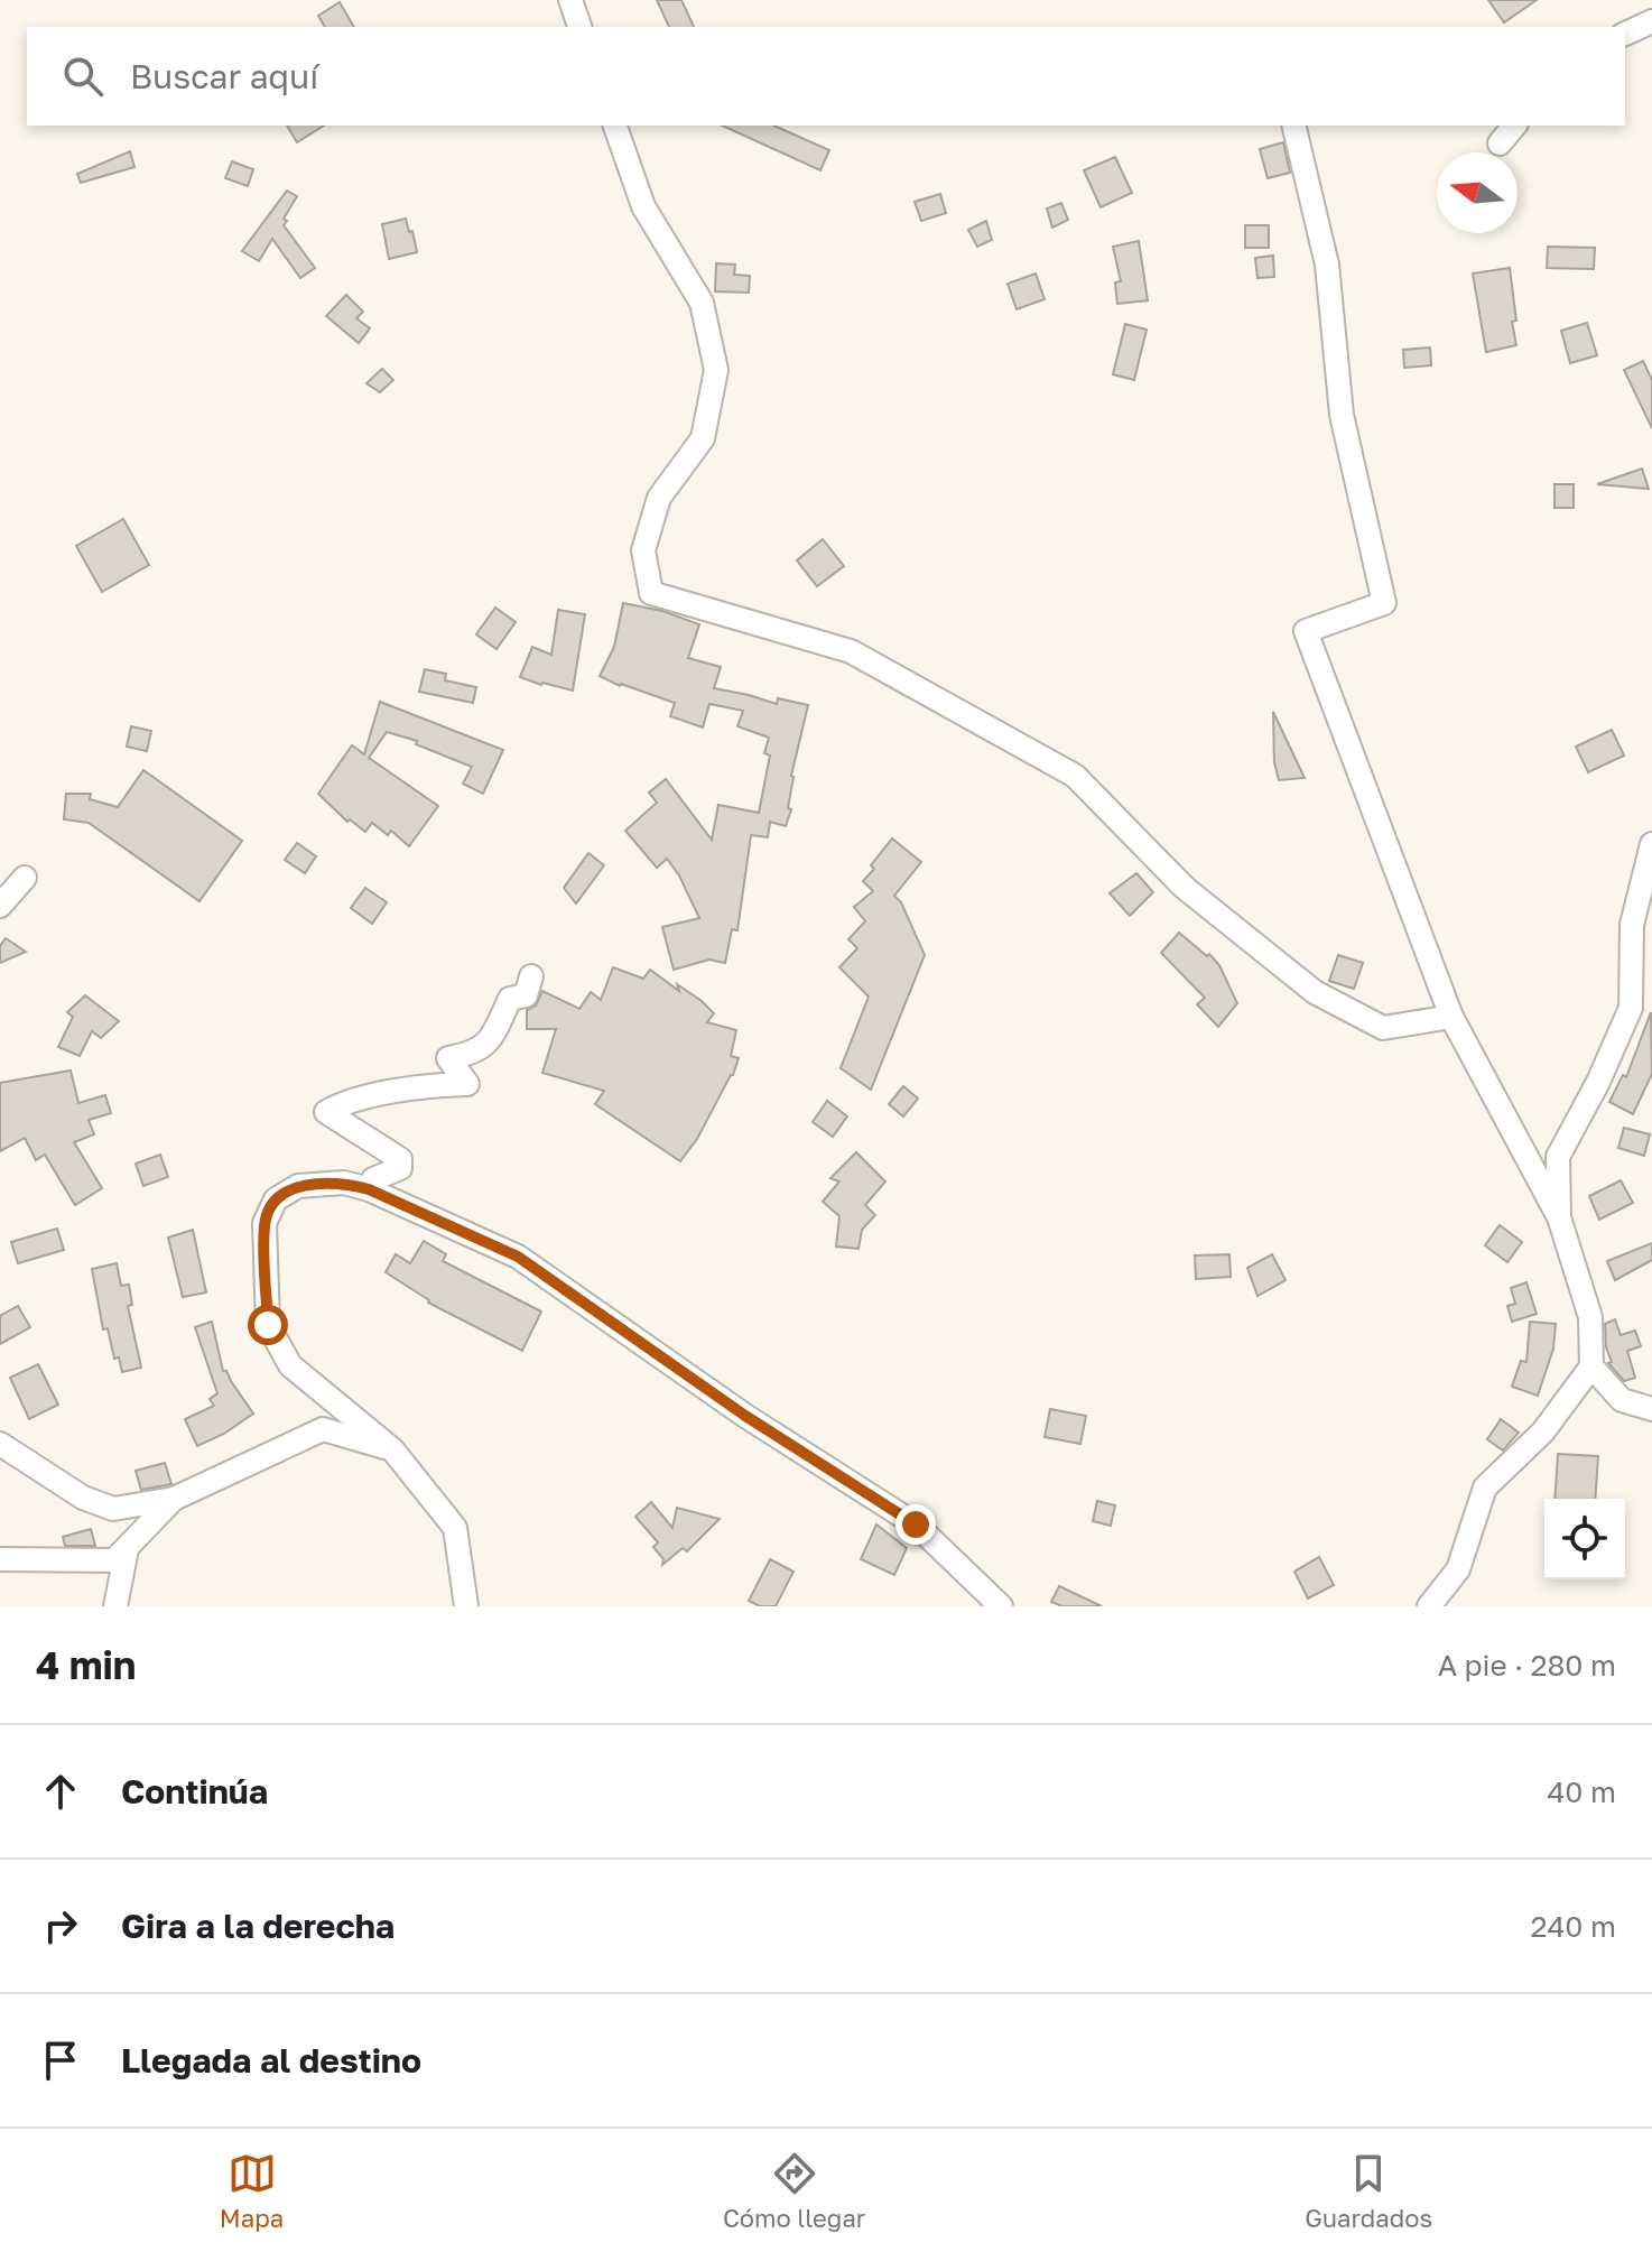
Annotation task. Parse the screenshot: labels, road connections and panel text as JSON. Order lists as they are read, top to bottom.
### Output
{
  "north": "left",
  "page": {
    "search": "Buscar aquí",
    "heading": ["4 min", "A pie · 280 m"],
    "list": [
      ["Continúa", "40 m"],
      ["Gira a la derecha", "240 m"],
      "Llegada al destino"
    ],
    "nav": ["Mapa", "Cómo llegar", "Guardados"]
  }
}
